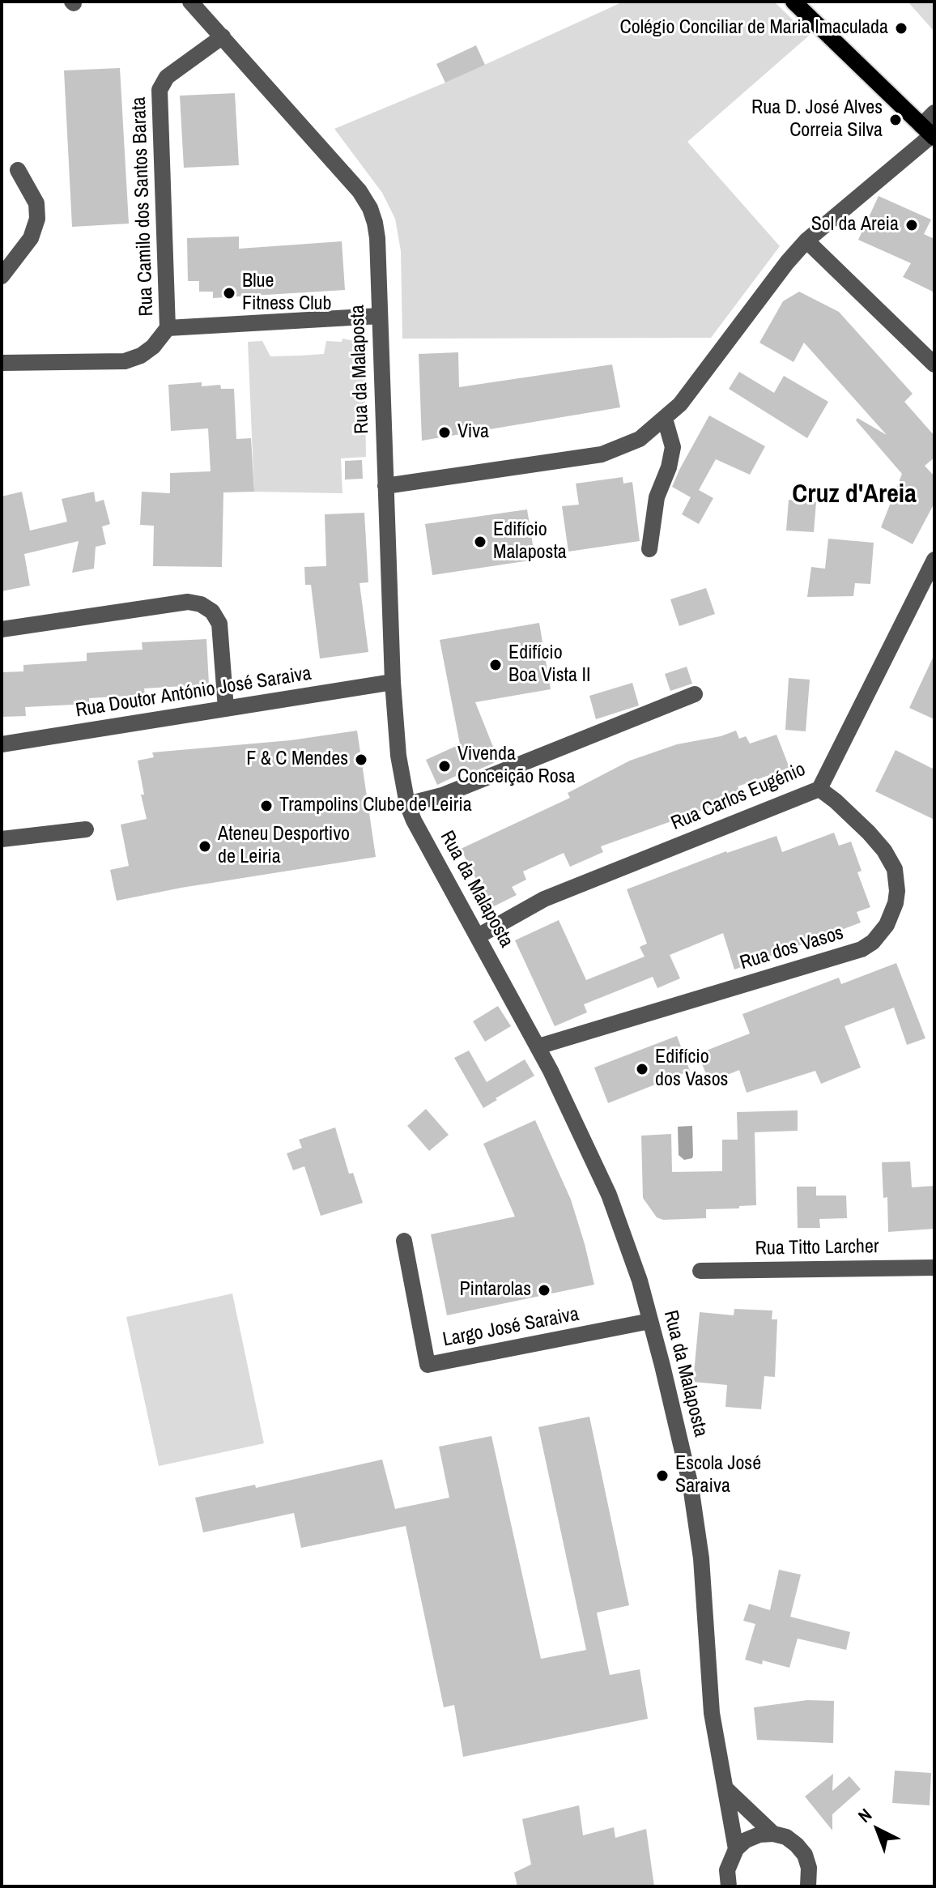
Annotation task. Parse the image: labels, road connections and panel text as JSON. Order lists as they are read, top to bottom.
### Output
{
  "streets": {
    "street": [
      "Rua Camilo dos Santos Barata",
      "Rua da Malaposta",
      "Rua Doutor António José Saraiva",
      "Rua Carlos Eugénio",
      "Rua dos Vasos",
      "Rua Titto Larcher",
      "Largo José Saraiva"
    ]
  },
  "crossings": [
    ["Rua Camilo dos Santos Barata", "Rua da Malaposta"],
    ["Rua da Malaposta", "Rua Doutor António José Saraiva"],
    ["Rua da Malaposta", "Rua Carlos Eugénio"],
    ["Rua da Malaposta", "Rua dos Vasos"],
    ["Rua da Malaposta", "Largo José Saraiva"],
    ["Rua Carlos Eugénio", "Rua dos Vasos"]
  ],
  "districts": ["Cruz d'Areia"],
  "places": [
    "Colégio Conciliar de Maria Imaculada",
    "Rua D. José Alves Correia Silva",
    "Sol da Areia",
    "Blue Fitness Club",
    "Viva",
    "Edifício Malaposta",
    "Edifício Boa Vista II",
    "F & C Mendes",
    "Vivenda Conceição Rosa",
    "Trampolins Clube de Leiria",
    "Ateneu Desportivo de Leiria",
    "Edifício dos Vasos",
    "Pintarolas",
    "Escola José Saraiva"
  ],
  "north": "top left"
}
